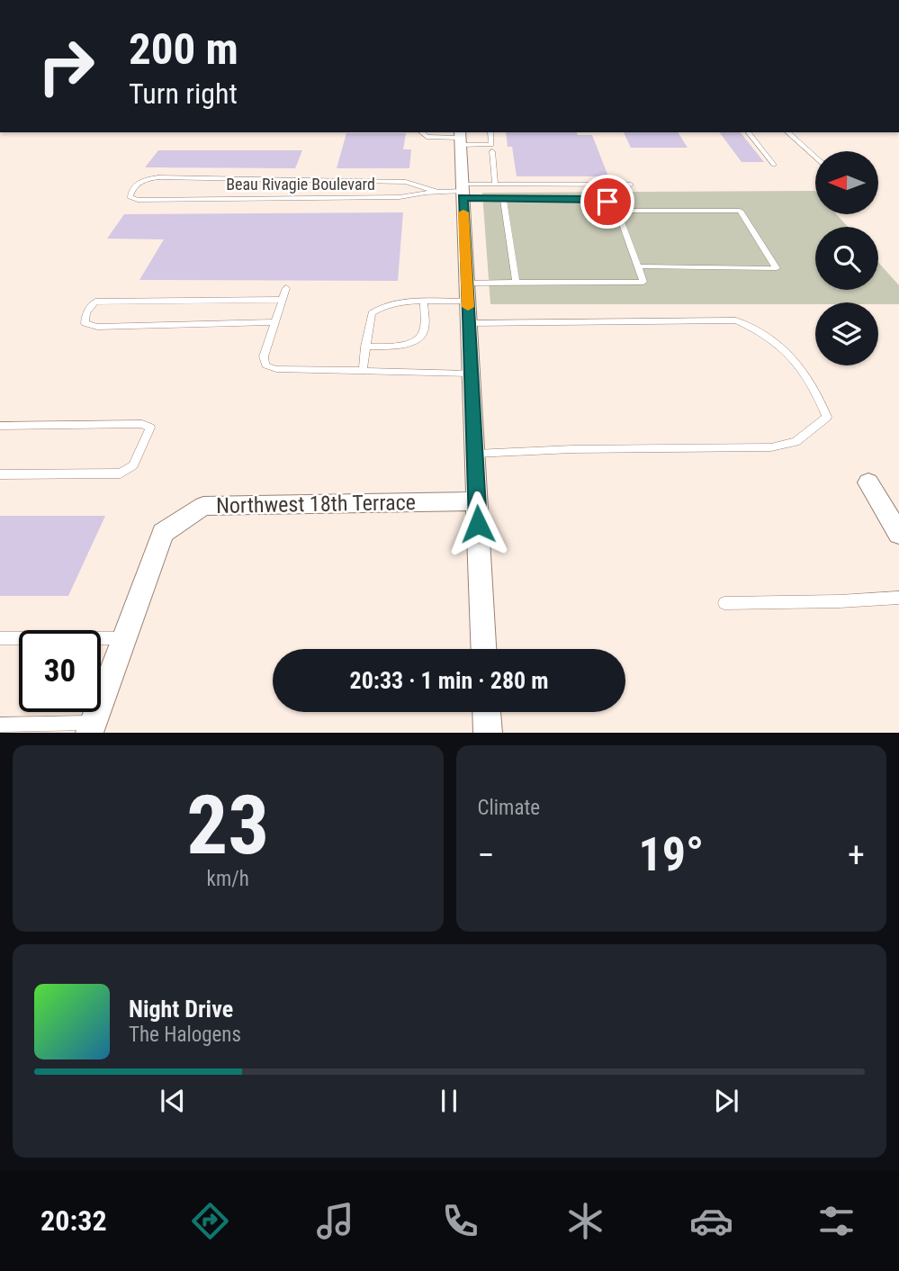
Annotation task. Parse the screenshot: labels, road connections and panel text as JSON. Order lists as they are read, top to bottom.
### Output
{
  "streets": {
    "street": ["Northwest 18th Terrace"],
    "lane": ["Beau Rivagie Boulevard"]
  },
  "north": "left",
  "page": {
    "turn": ["200 m", "Turn right"],
    "limit": "30",
    "trip": "20:33 · 1 min · 280 m",
    "tile": [
      ["23", "km/h"],
      "Climate"
    ],
    "heat": ["−", "19°", "+"],
    "song": ["Night Drive", "The Halogens"],
    "tabs": "20:32"
  }
}
